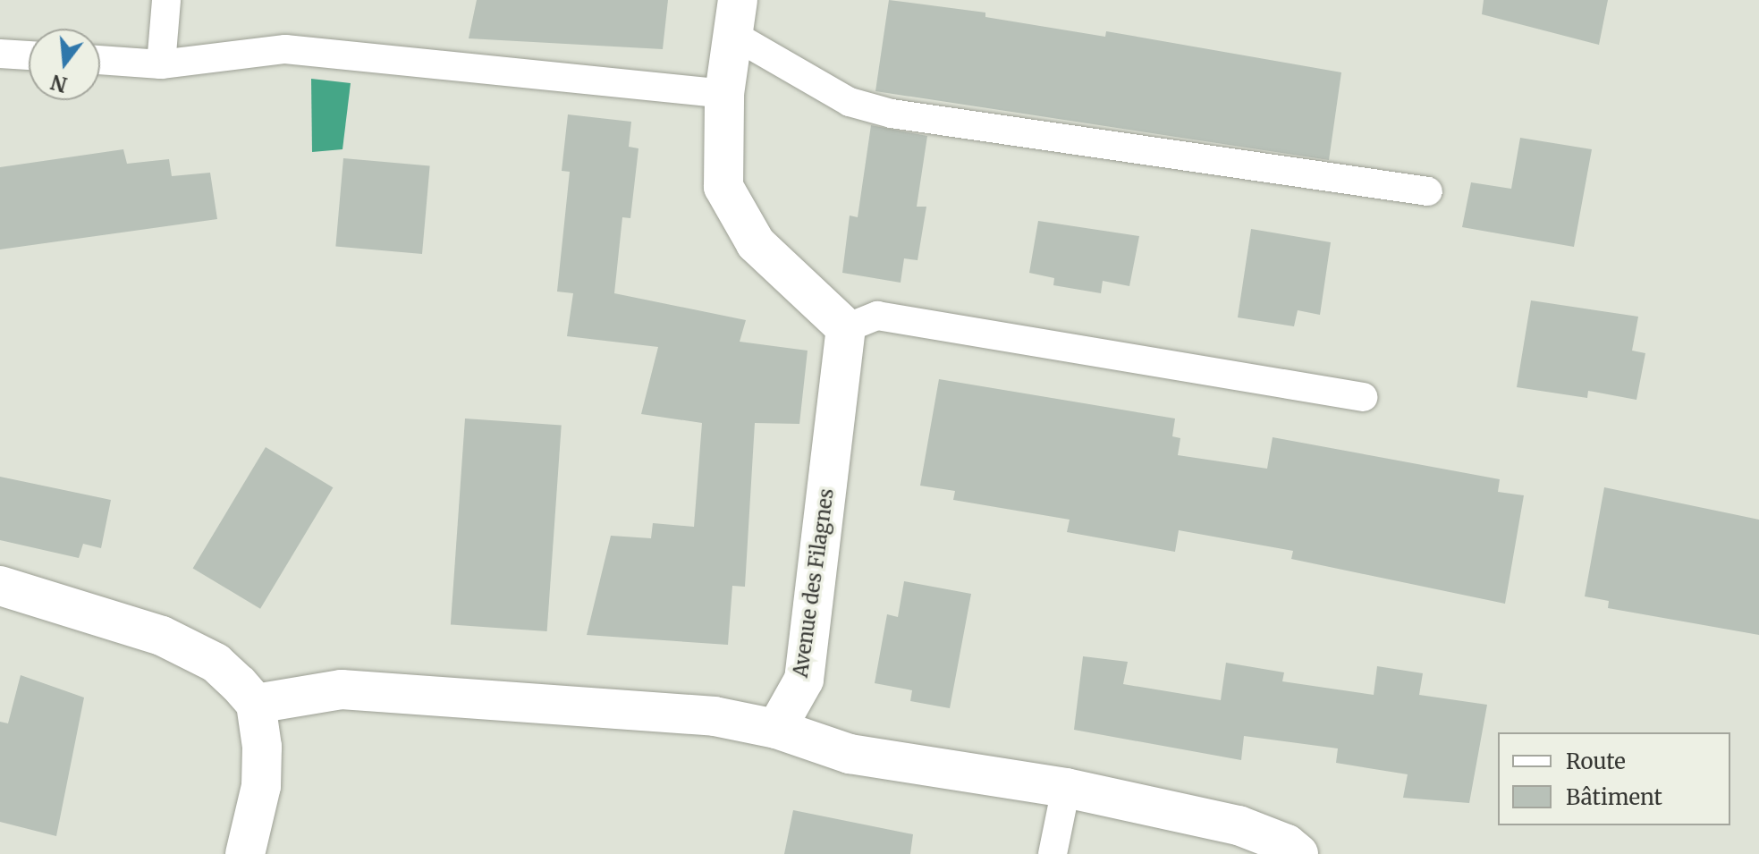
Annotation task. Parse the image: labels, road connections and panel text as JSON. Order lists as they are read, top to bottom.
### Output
{
  "streets": {
    "street": ["Avenue des Filagnes"]
  },
  "legend": ["Route", "Bâtiment"],
  "north": "bottom"
}
